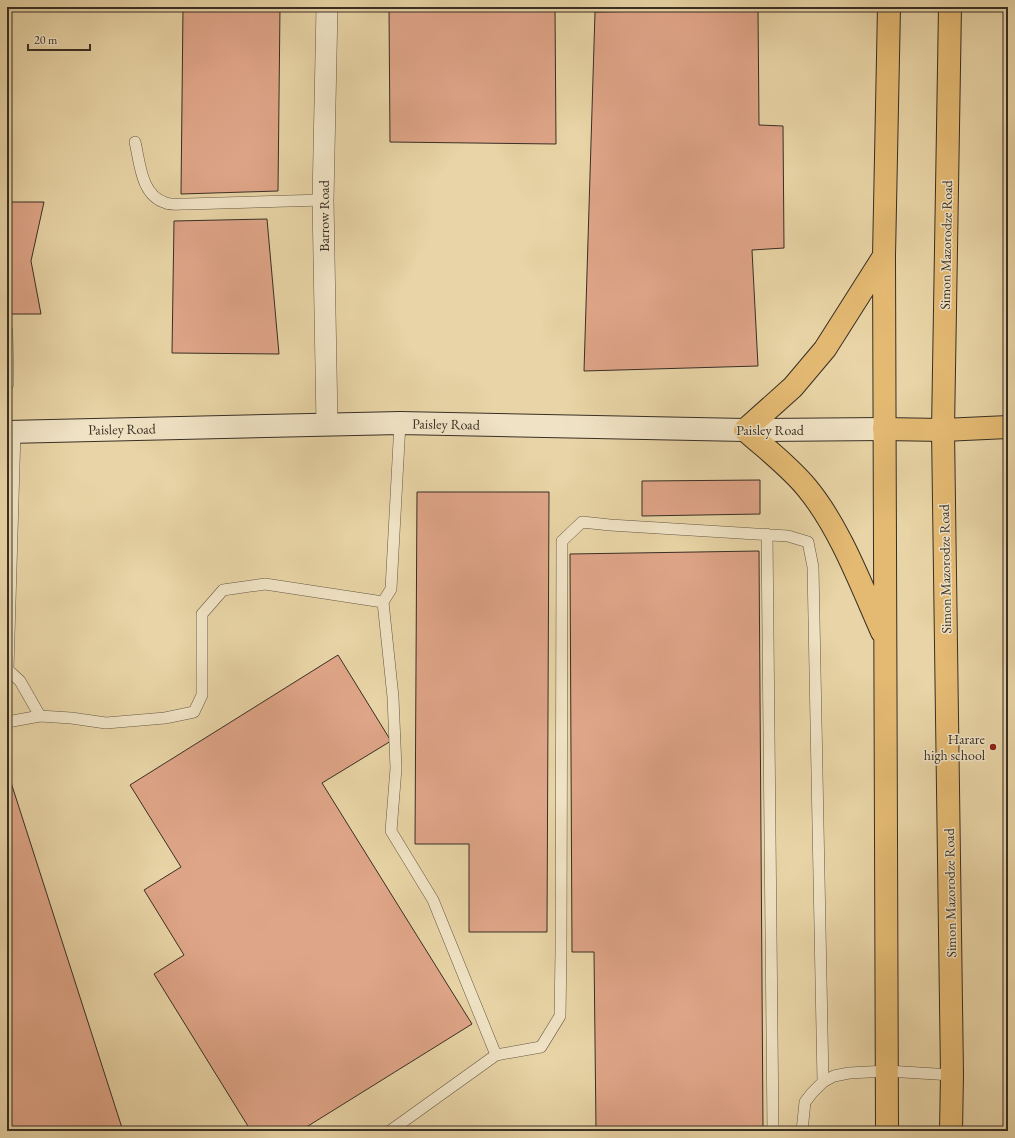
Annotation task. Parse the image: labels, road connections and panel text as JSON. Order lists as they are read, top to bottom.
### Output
{
  "streets": {
    "main road": ["Simon Mazorodze Road", "Paisley Road"],
    "street": ["Barrow Road"]
  },
  "crossings": [
    ["Barrow Road", "Paisley Road"]
  ],
  "places": ["Harare high school"],
  "scale_bar": "20 m"
}
